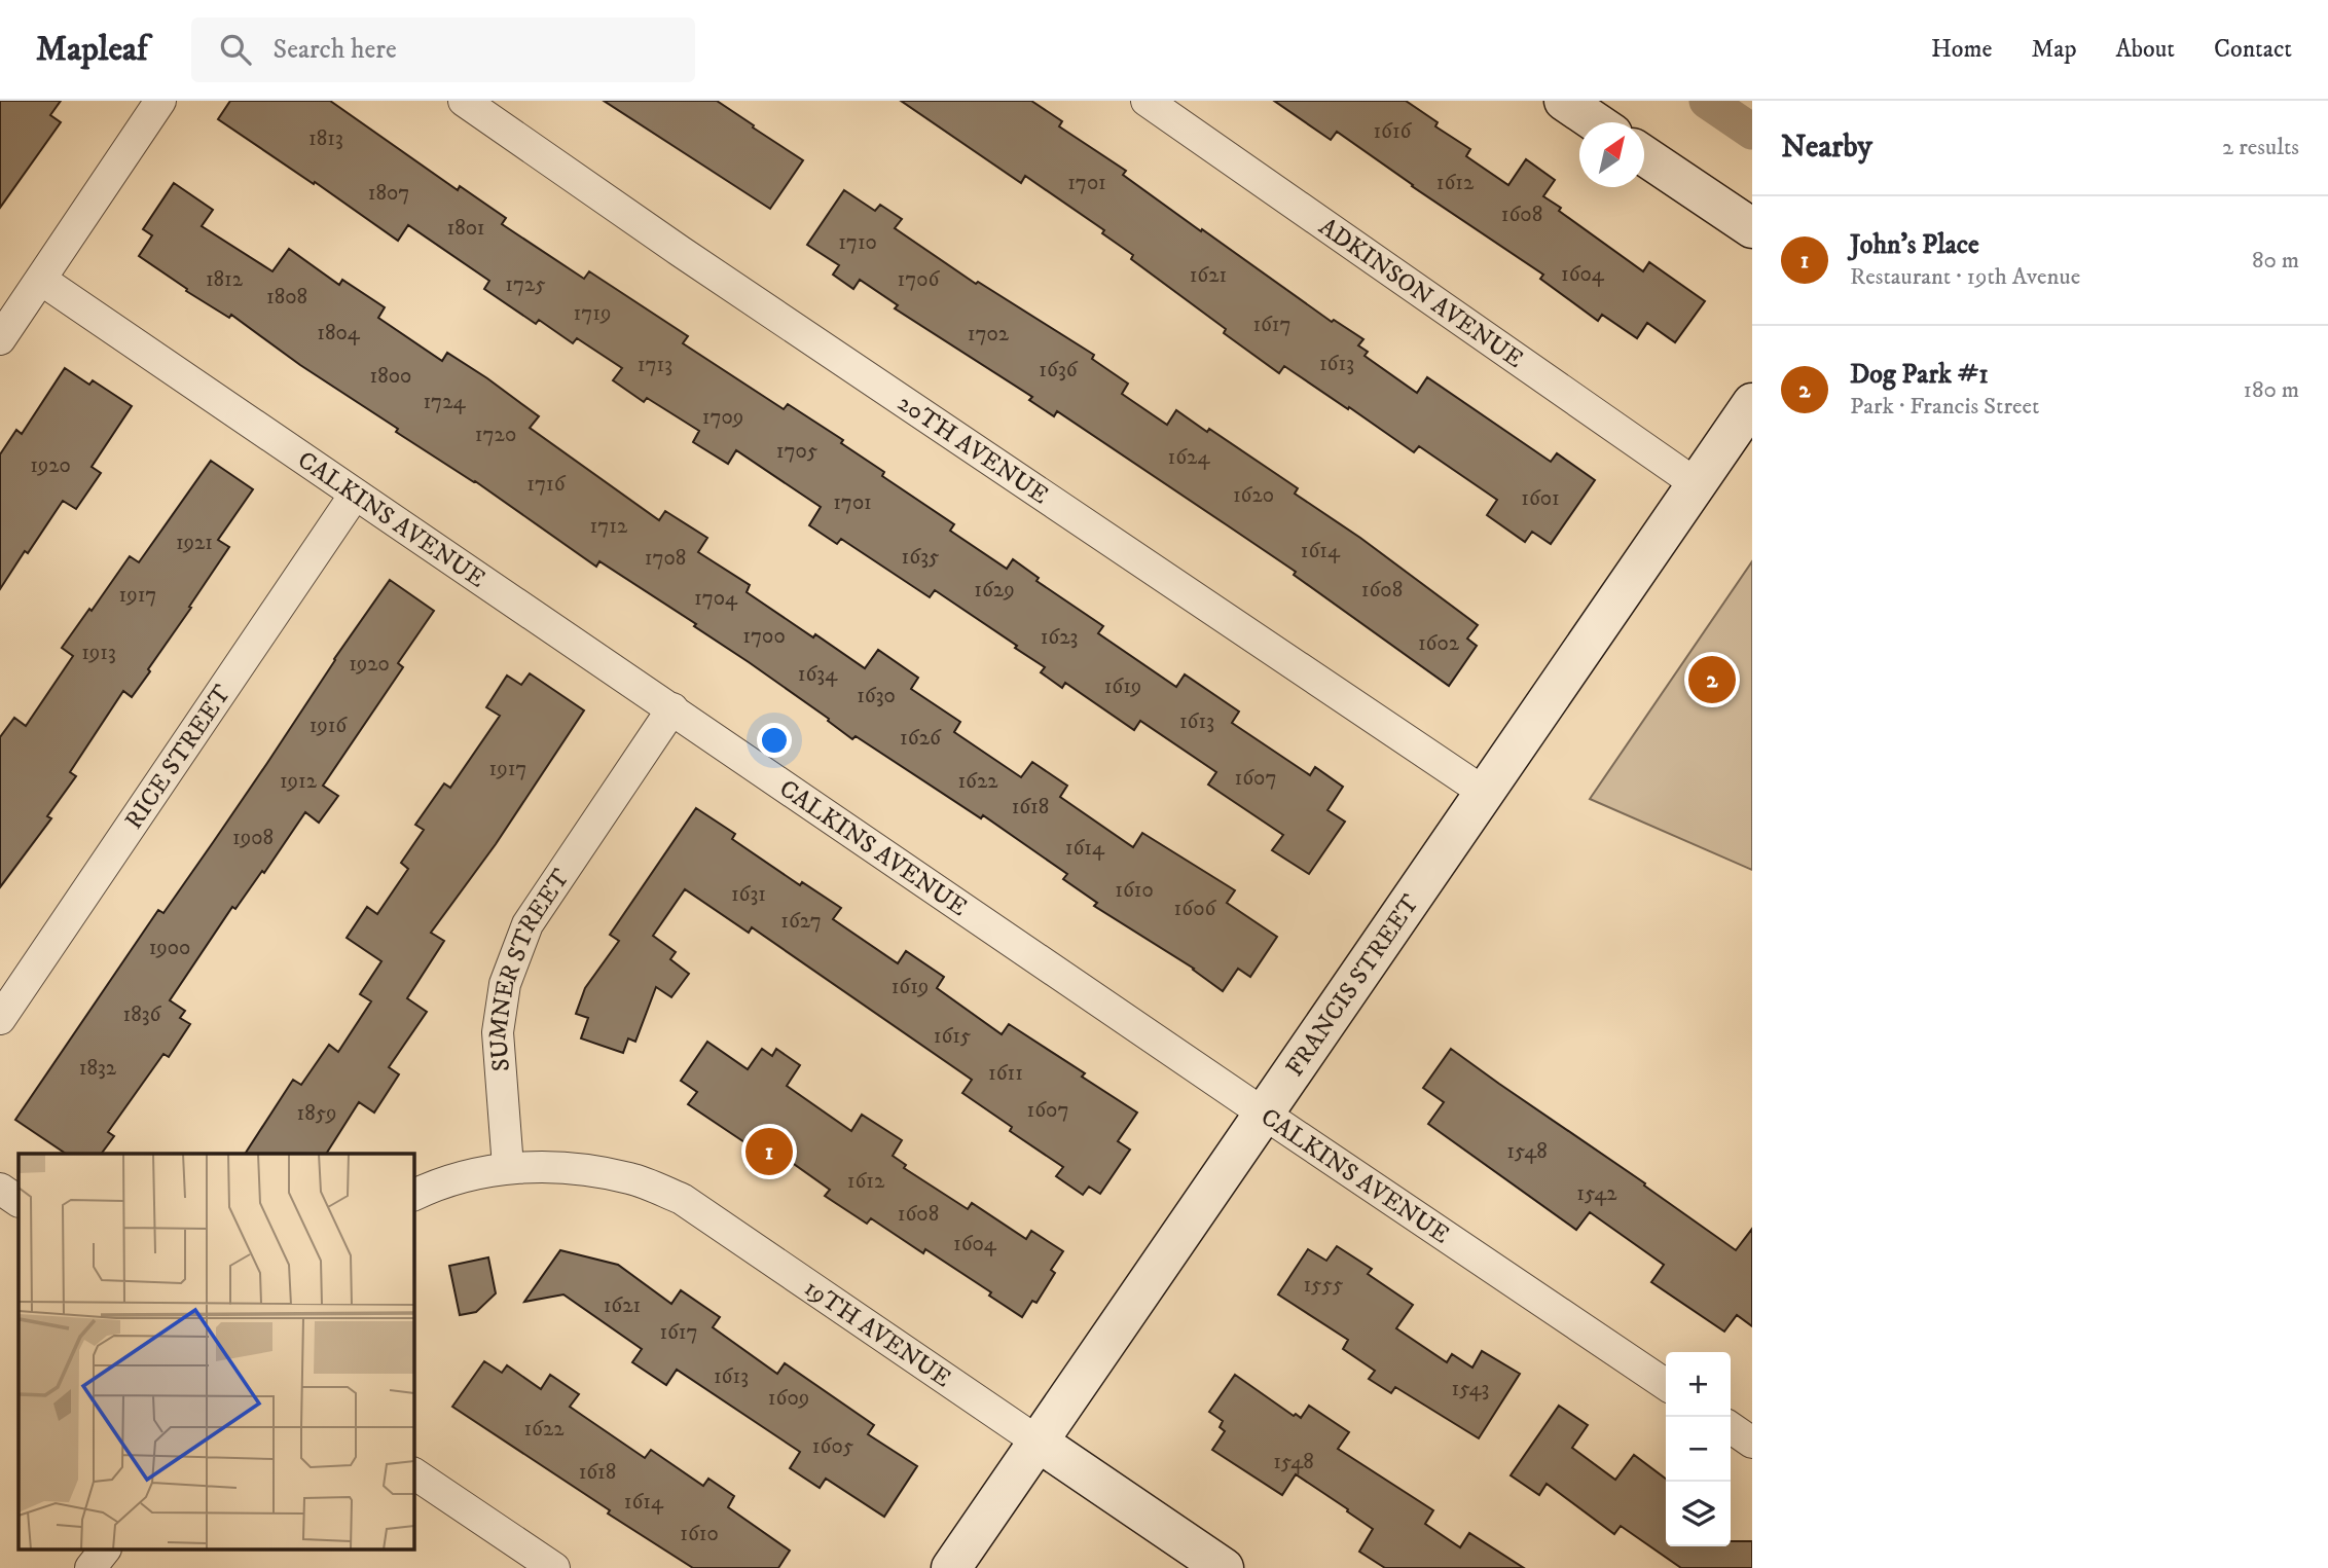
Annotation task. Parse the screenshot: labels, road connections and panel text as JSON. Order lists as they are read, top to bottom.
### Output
{
  "streets": {
    "street": [
      "ADKINSON AVENUE",
      "20TH AVENUE",
      "CALKINS AVENUE",
      "RICE STREET",
      "SUMNER STREET",
      "FRANCIS STREET",
      "19TH AVENUE"
    ]
  },
  "crossings": [
    ["ADKINSON AVENUE", "FRANCIS STREET"],
    ["20TH AVENUE", "FRANCIS STREET"],
    ["CALKINS AVENUE", "RICE STREET"],
    ["CALKINS AVENUE", "SUMNER STREET"],
    ["CALKINS AVENUE", "FRANCIS STREET"],
    ["SUMNER STREET", "19TH AVENUE"],
    ["FRANCIS STREET", "19TH AVENUE"]
  ],
  "house_numbers": [
    "1616",
    "1813",
    "1701",
    "1612",
    "1807",
    "1608",
    "1801",
    "1710",
    "1604",
    "1621",
    "1812",
    "1706",
    "1725",
    "1808",
    "1719",
    "1617",
    "1804",
    "1702",
    "1613",
    "1713",
    "1636",
    "1800",
    "1724",
    "1709",
    "1720",
    "1705",
    "1624",
    "1920",
    "1716",
    "1620",
    "1601",
    "1701",
    "1712",
    "1921",
    "1614",
    "1635",
    "1708",
    "1629",
    "1608",
    "1917",
    "1704",
    "1700",
    "1623",
    "1602",
    "1913",
    "1920",
    "1634",
    "1619",
    "1630",
    "1613",
    "1916",
    "1626",
    "1917",
    "1607",
    "1912",
    "1622",
    "1618",
    "1908",
    "1614",
    "1610",
    "1631",
    "1606",
    "1627",
    "1900",
    "1619",
    "1836",
    "1615",
    "1832",
    "1611",
    "1607",
    "1859",
    "1548",
    "1612",
    "1542",
    "1608",
    "1604",
    "1555",
    "1621",
    "1617",
    "1613",
    "1543",
    "1609",
    "1622",
    "1605",
    "1548",
    "1618",
    "1614",
    "1610"
  ],
  "north": "top right",
  "page": {
    "header": "Mapleaf",
    "search": "Search here",
    "nav": [
      "Home",
      "Map",
      "About",
      "Contact"
    ],
    "heading": ["Nearby", "2 results"],
    "list": [
      {
        "mark": "1",
        "name": "John's Place",
        "note": "Restaurant · 19th Avenue",
        "value": "80 m"
      },
      {
        "mark": "2",
        "name": "Dog Park #1",
        "note": "Park · Francis Street",
        "value": "180 m"
      }
    ],
    "pins": ["2", "1"],
    "map_buttons": ["+", "−"]
  }
}
